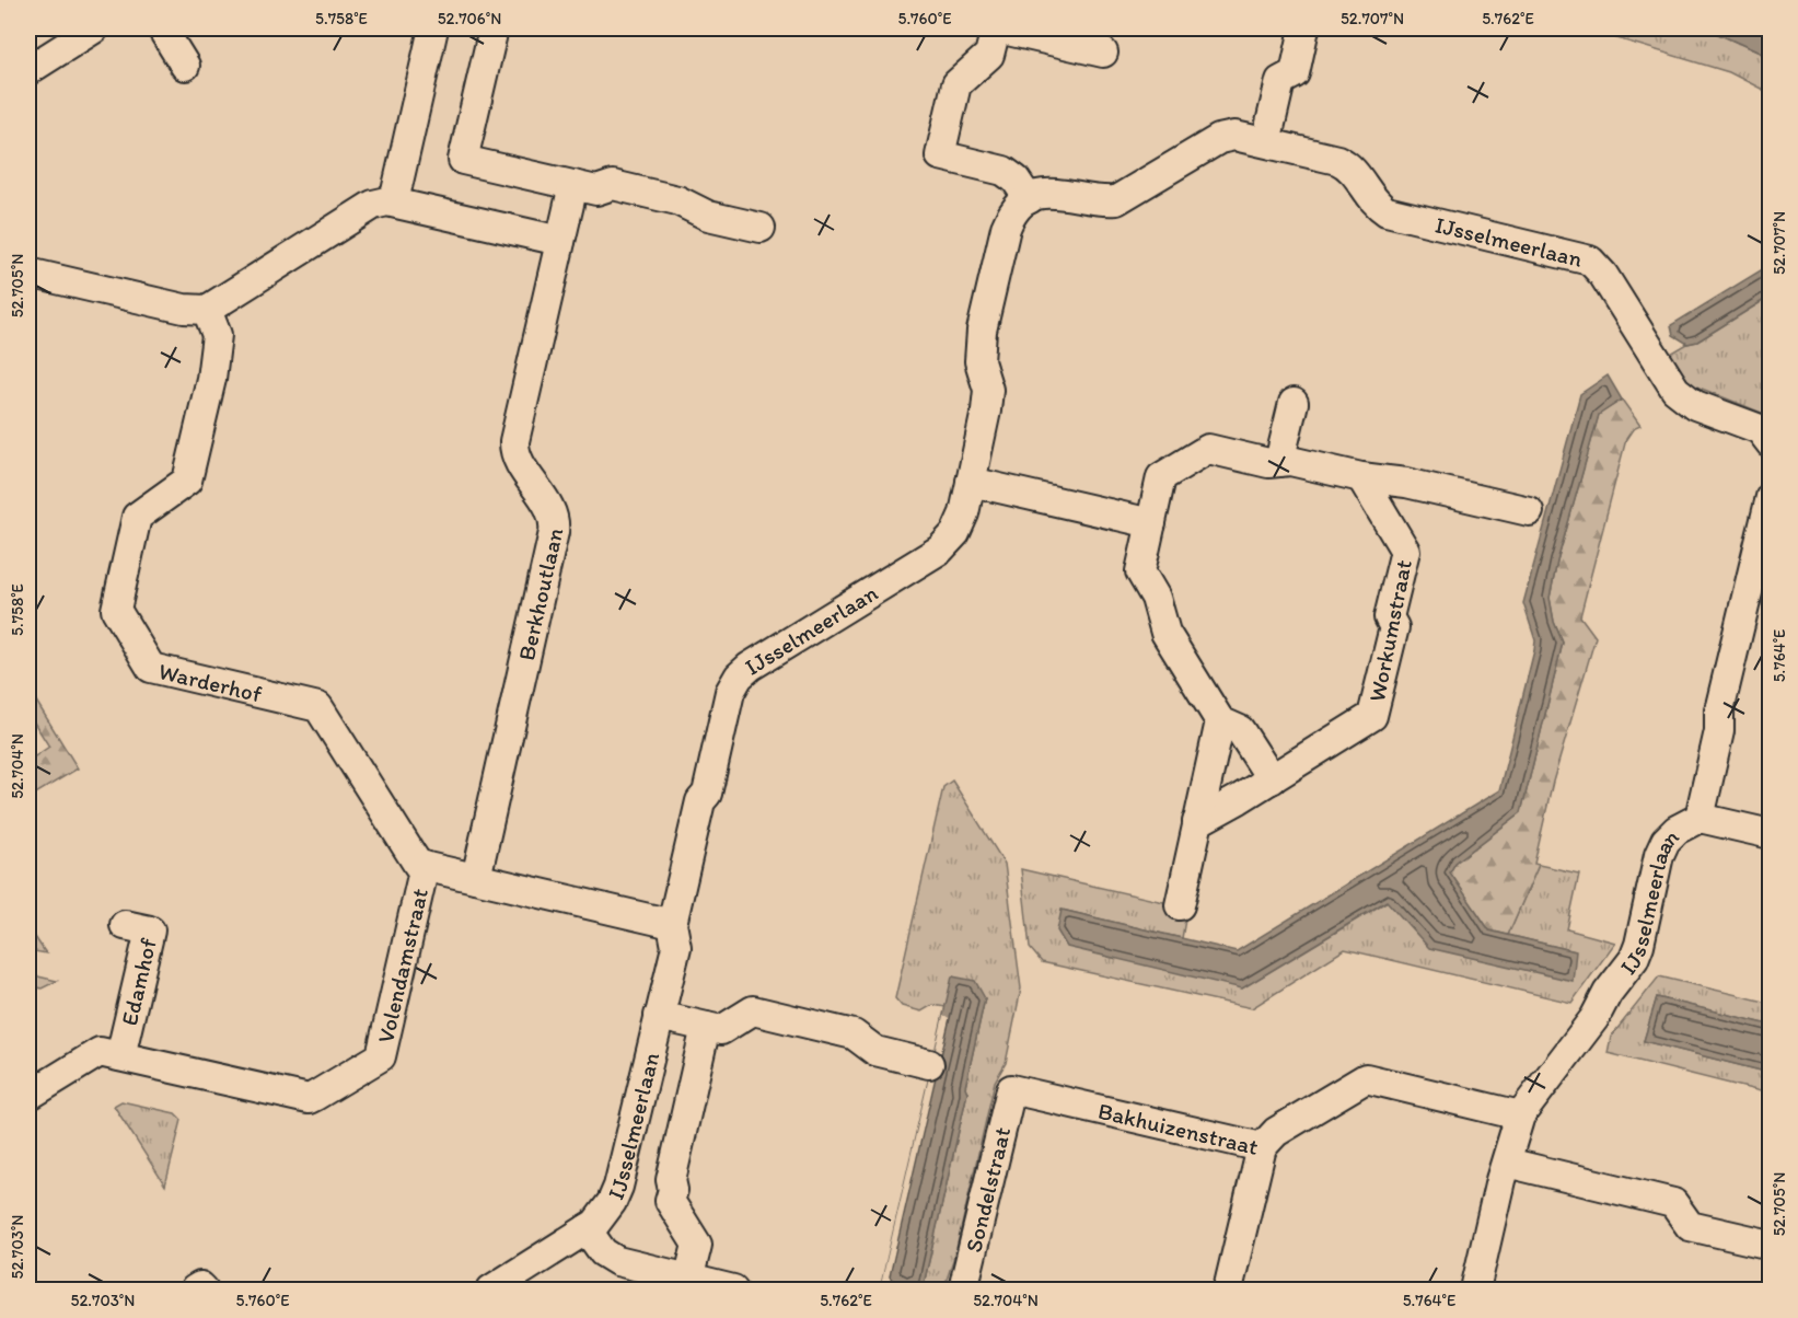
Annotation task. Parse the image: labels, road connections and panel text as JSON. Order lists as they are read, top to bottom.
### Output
{
  "streets": {
    "street": [
      "IJsselmeerlaan",
      "Berkhoutlaan",
      "Workumstraat",
      "Warderhof",
      "Volendamstraat",
      "Edamhof",
      "Bakhuizenstraat",
      "Sondelstraat"
    ]
  },
  "crossings": [
    ["IJsselmeerlaan", "Volendamstraat"],
    ["IJsselmeerlaan", "Bakhuizenstraat"],
    ["Berkhoutlaan", "Volendamstraat"],
    ["Warderhof", "Volendamstraat"],
    ["Volendamstraat", "Edamhof"],
    ["Bakhuizenstraat", "Sondelstraat"]
  ],
  "coordinates": [
    "5.758°E",
    "52.706°N",
    "5.760°E",
    "52.707°N",
    "5.762°E",
    "52.705°N",
    "5.764°E",
    "52.704°N",
    "52.703°N"
  ]
}
